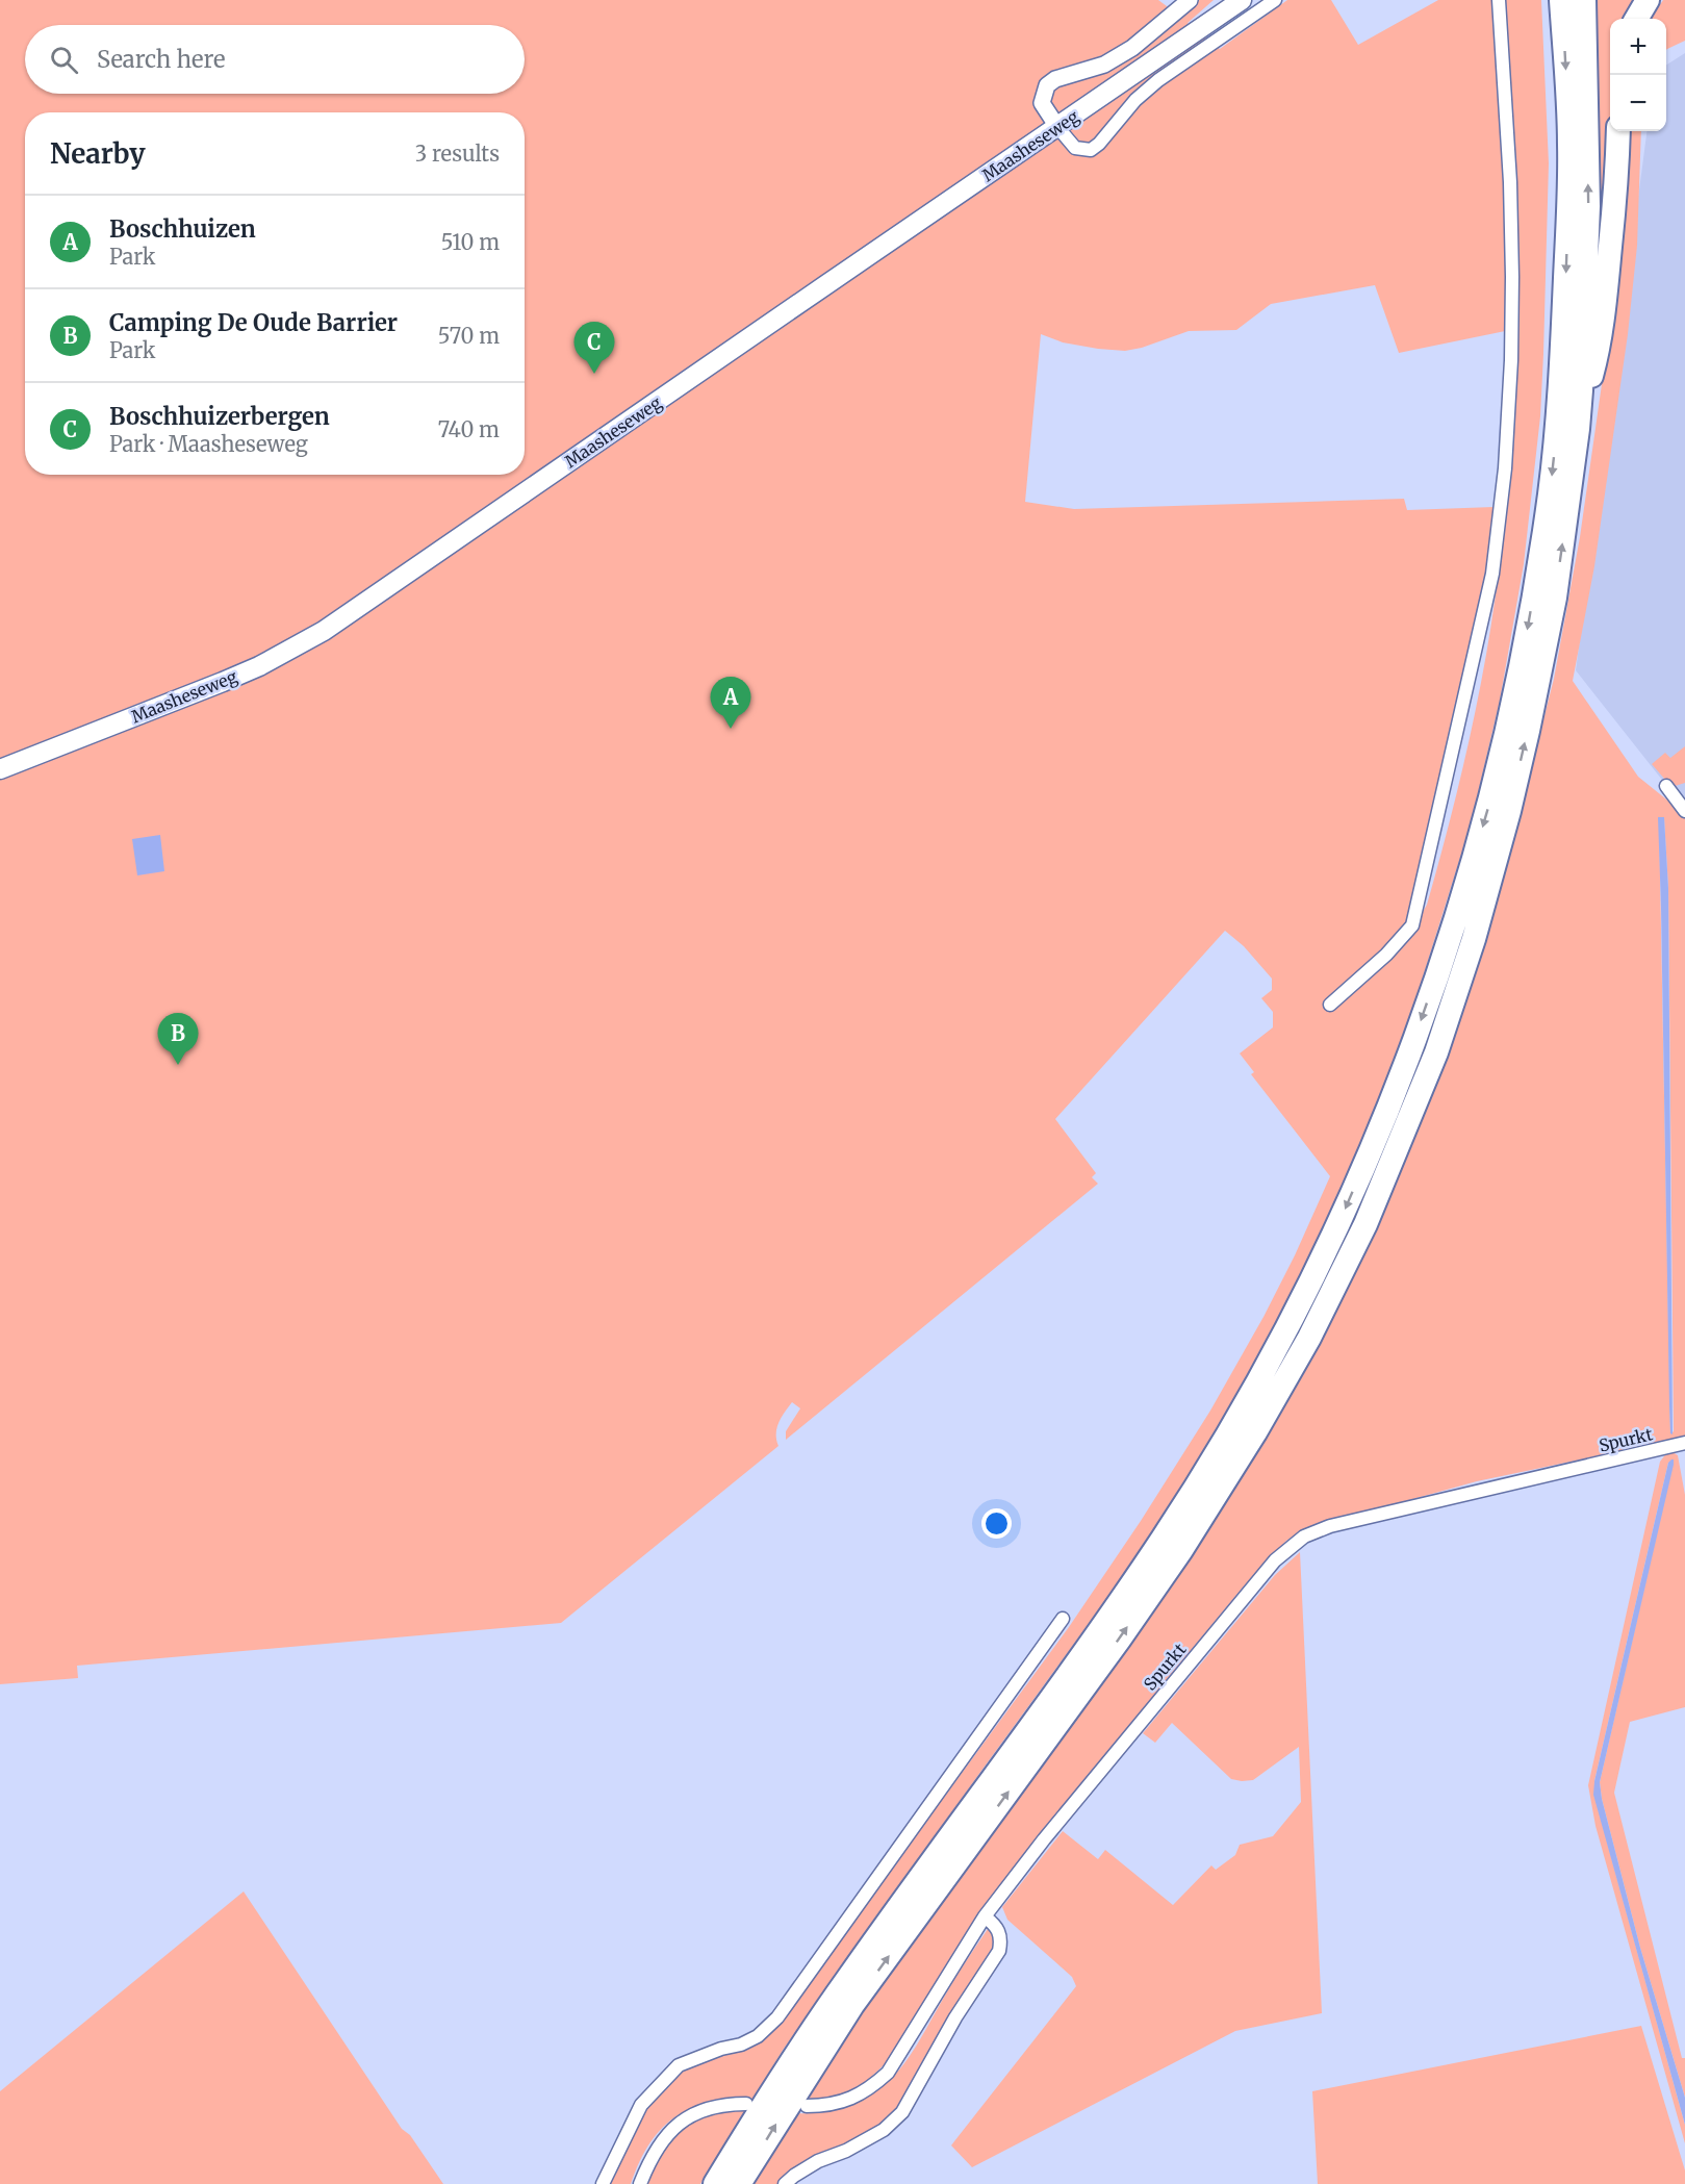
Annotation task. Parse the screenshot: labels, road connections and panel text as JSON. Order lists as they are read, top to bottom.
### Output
{
  "streets": {
    "main road": ["Maasheseweg"],
    "street": ["Spurkt"]
  },
  "page": {
    "map_buttons": ["+", "−"],
    "search": "Search here",
    "heading": ["Nearby", "3 results"],
    "list": [
      {
        "mark": "A",
        "name": "Boschhuizen",
        "note": "Park",
        "value": "510 m"
      },
      {
        "mark": "B",
        "name": "Camping De Oude Barrier",
        "note": "Park",
        "value": "570 m"
      },
      {
        "mark": "C",
        "name": "Boschhuizerbergen",
        "note": "Park · Maasheseweg",
        "value": "740 m"
      }
    ],
    "pins": ["C", "A", "B"]
  }
}
